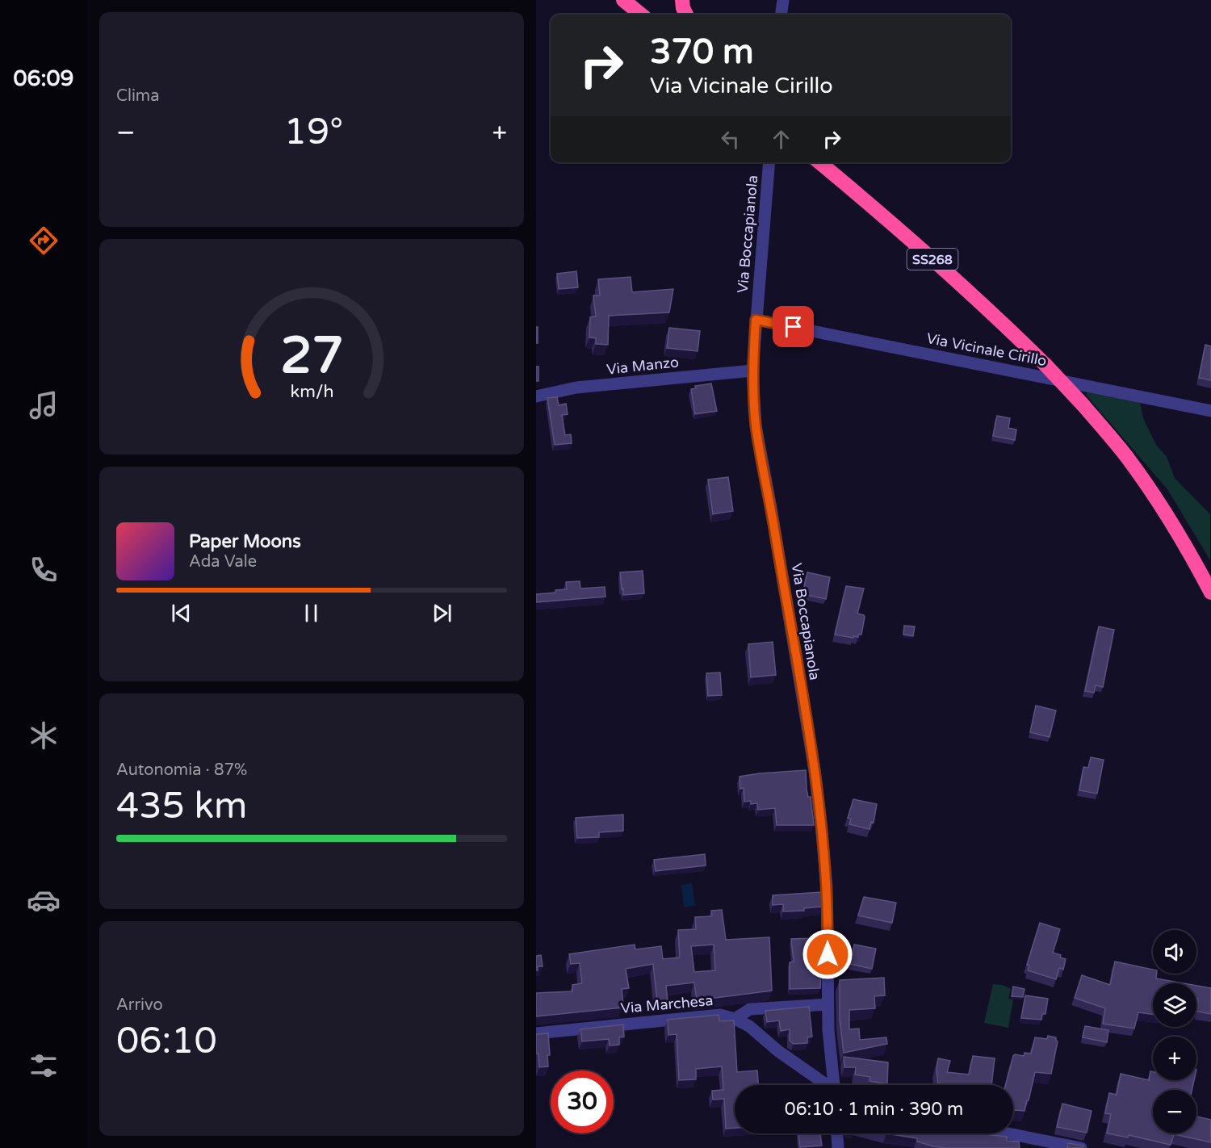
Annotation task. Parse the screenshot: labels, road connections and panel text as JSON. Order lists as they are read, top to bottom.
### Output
{
  "streets": {
    "highway": ["SS268"],
    "street": [
      "Via Boccapianola",
      "Via Vicinale Cirillo",
      "Via Manzo",
      "Via Marchesa"
    ]
  },
  "crossings": [
    ["Via Boccapianola", "Via Vicinale Cirillo"],
    ["Via Boccapianola", "Via Manzo"]
  ],
  "page": {
    "tabs": "06:09",
    "tile": [
      "Clima",
      ["Autonomia · 87%", "435 km"],
      ["Arrivo", "06:10"]
    ],
    "turn": ["370 m", "Via Vicinale Cirillo"],
    "heat": ["−", "19°", "+"],
    "song": ["Paper Moons", "Ada Vale"],
    "map_buttons": ["+", "−"],
    "limit": "30",
    "trip": "06:10 · 1 min · 390 m",
    "gauge": ["27", "km/h"]
  }
}
